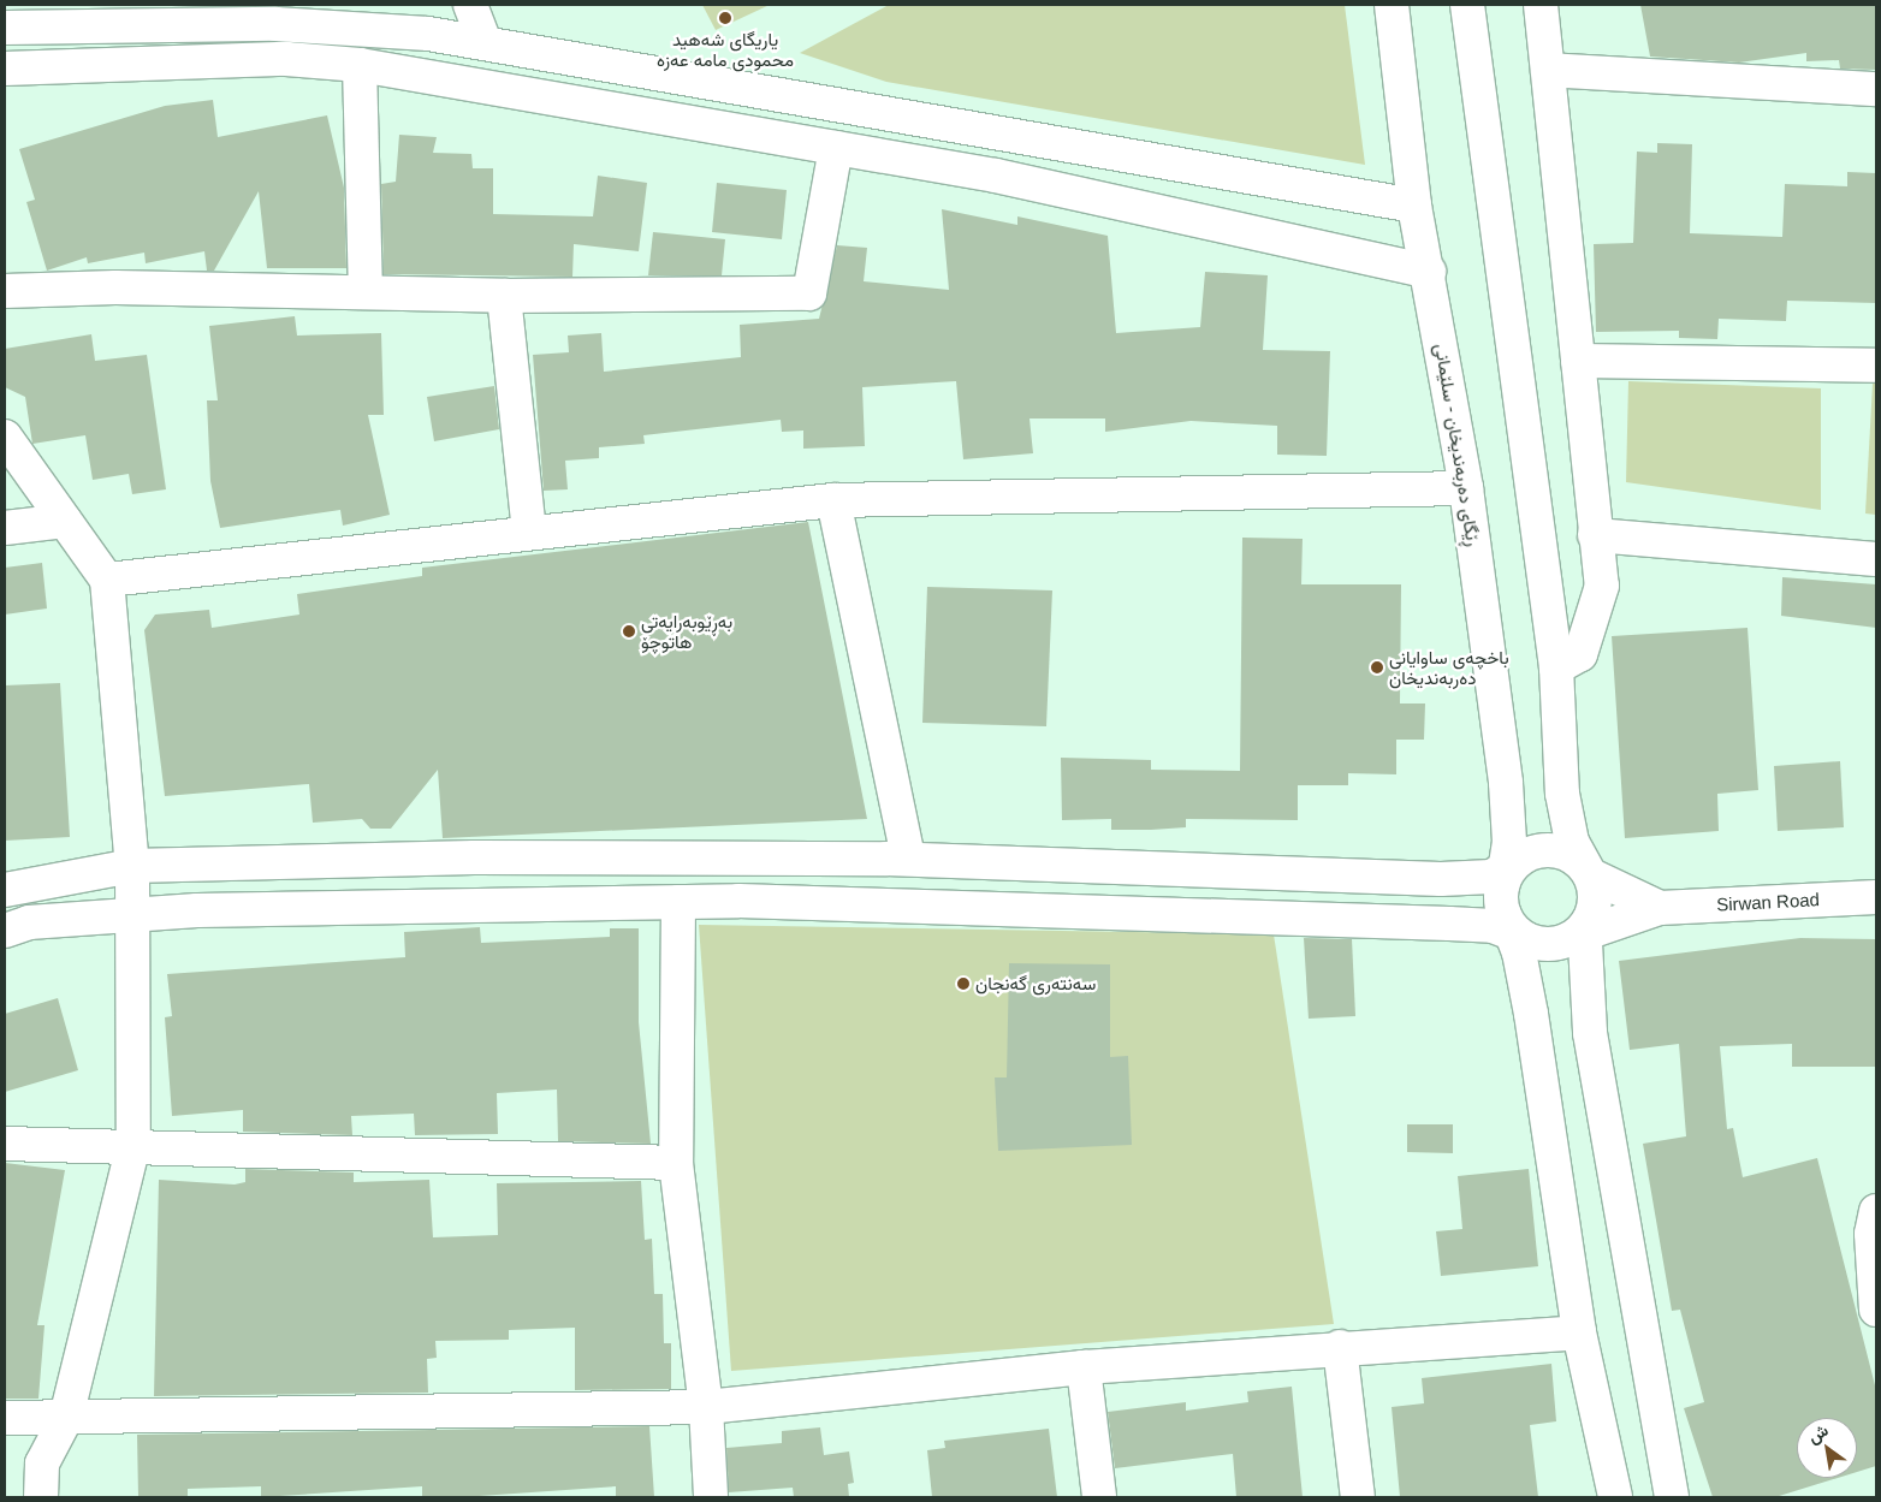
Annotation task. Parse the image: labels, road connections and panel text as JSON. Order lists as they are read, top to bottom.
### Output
{
  "streets": {
    "main road": ["ڕێگای دەربەندیخان - سلێمانی", "Sirwan Road"]
  },
  "crossings": [
    ["ڕێگای دەربەندیخان - سلێمانی", "Sirwan Road"]
  ],
  "places": [
    "یاریگاى شه‌هید محمودى مامه‌ عه‌زه",
    "بەڕێوبەرایەتی هاتوچۆ",
    "باخچەی ساوایانی دەربەندیخان",
    "سەنتەری گەنجان"
  ],
  "north": "top left"
}
